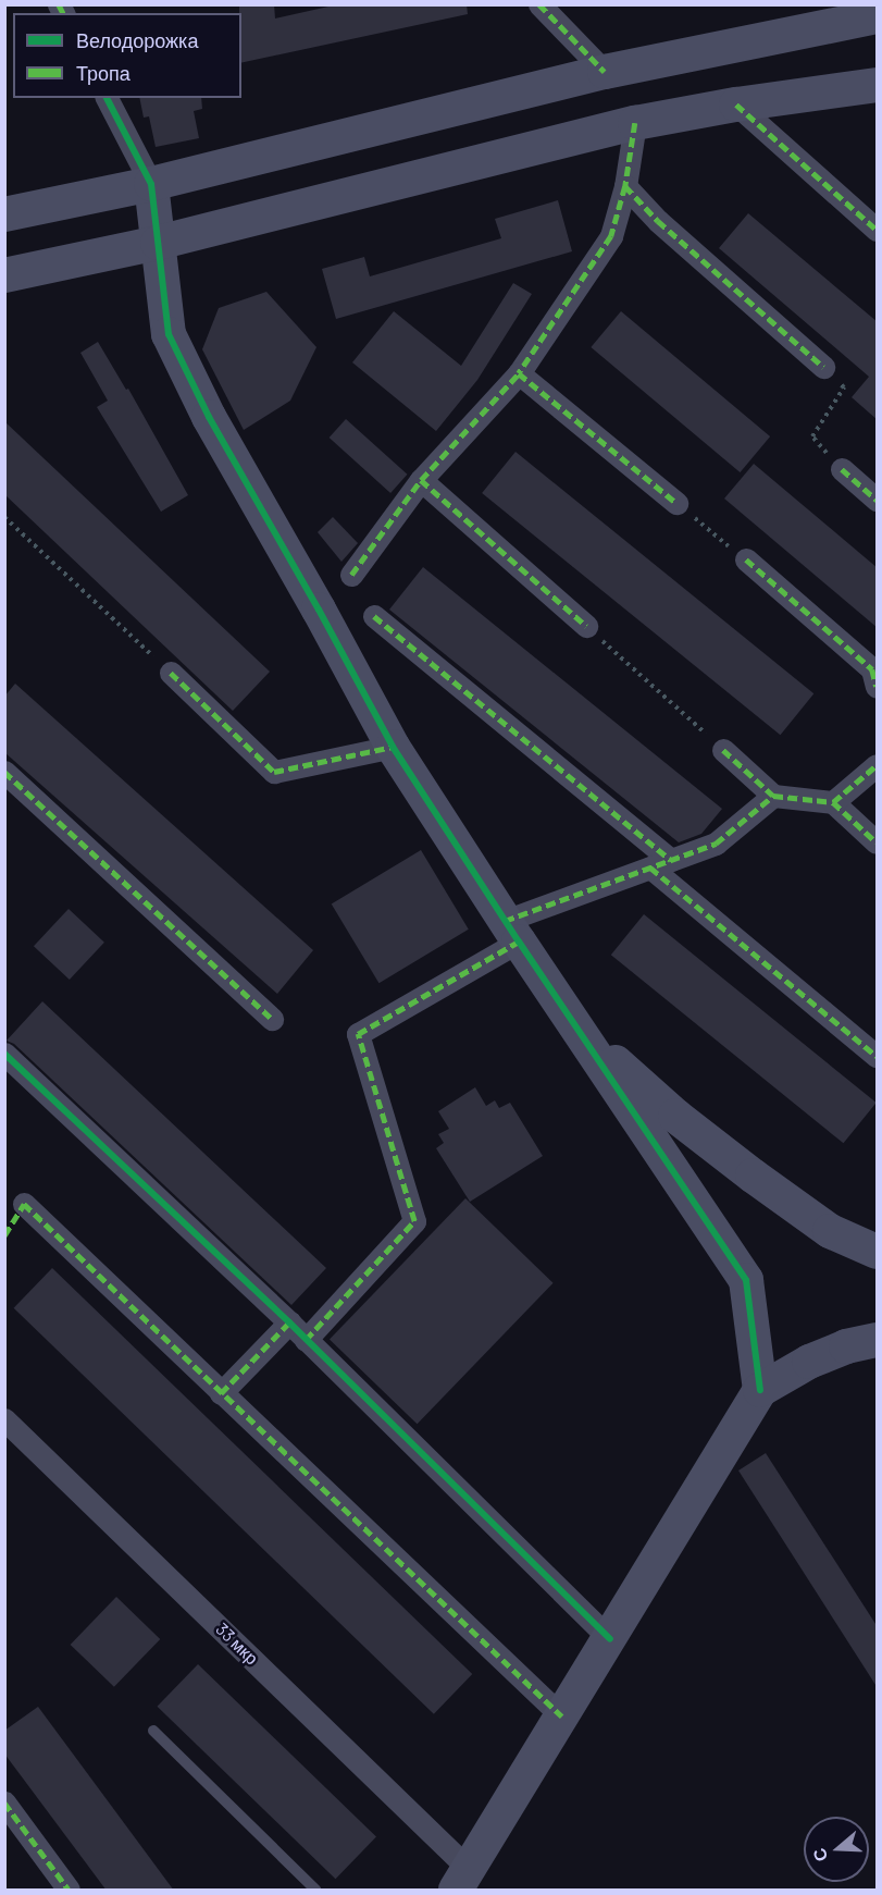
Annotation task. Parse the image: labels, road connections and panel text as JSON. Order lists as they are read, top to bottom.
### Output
{
  "streets": {
    "street": ["33 мкр"]
  },
  "legend": ["Велодорожка", "Тропа"],
  "north": "left"
}
